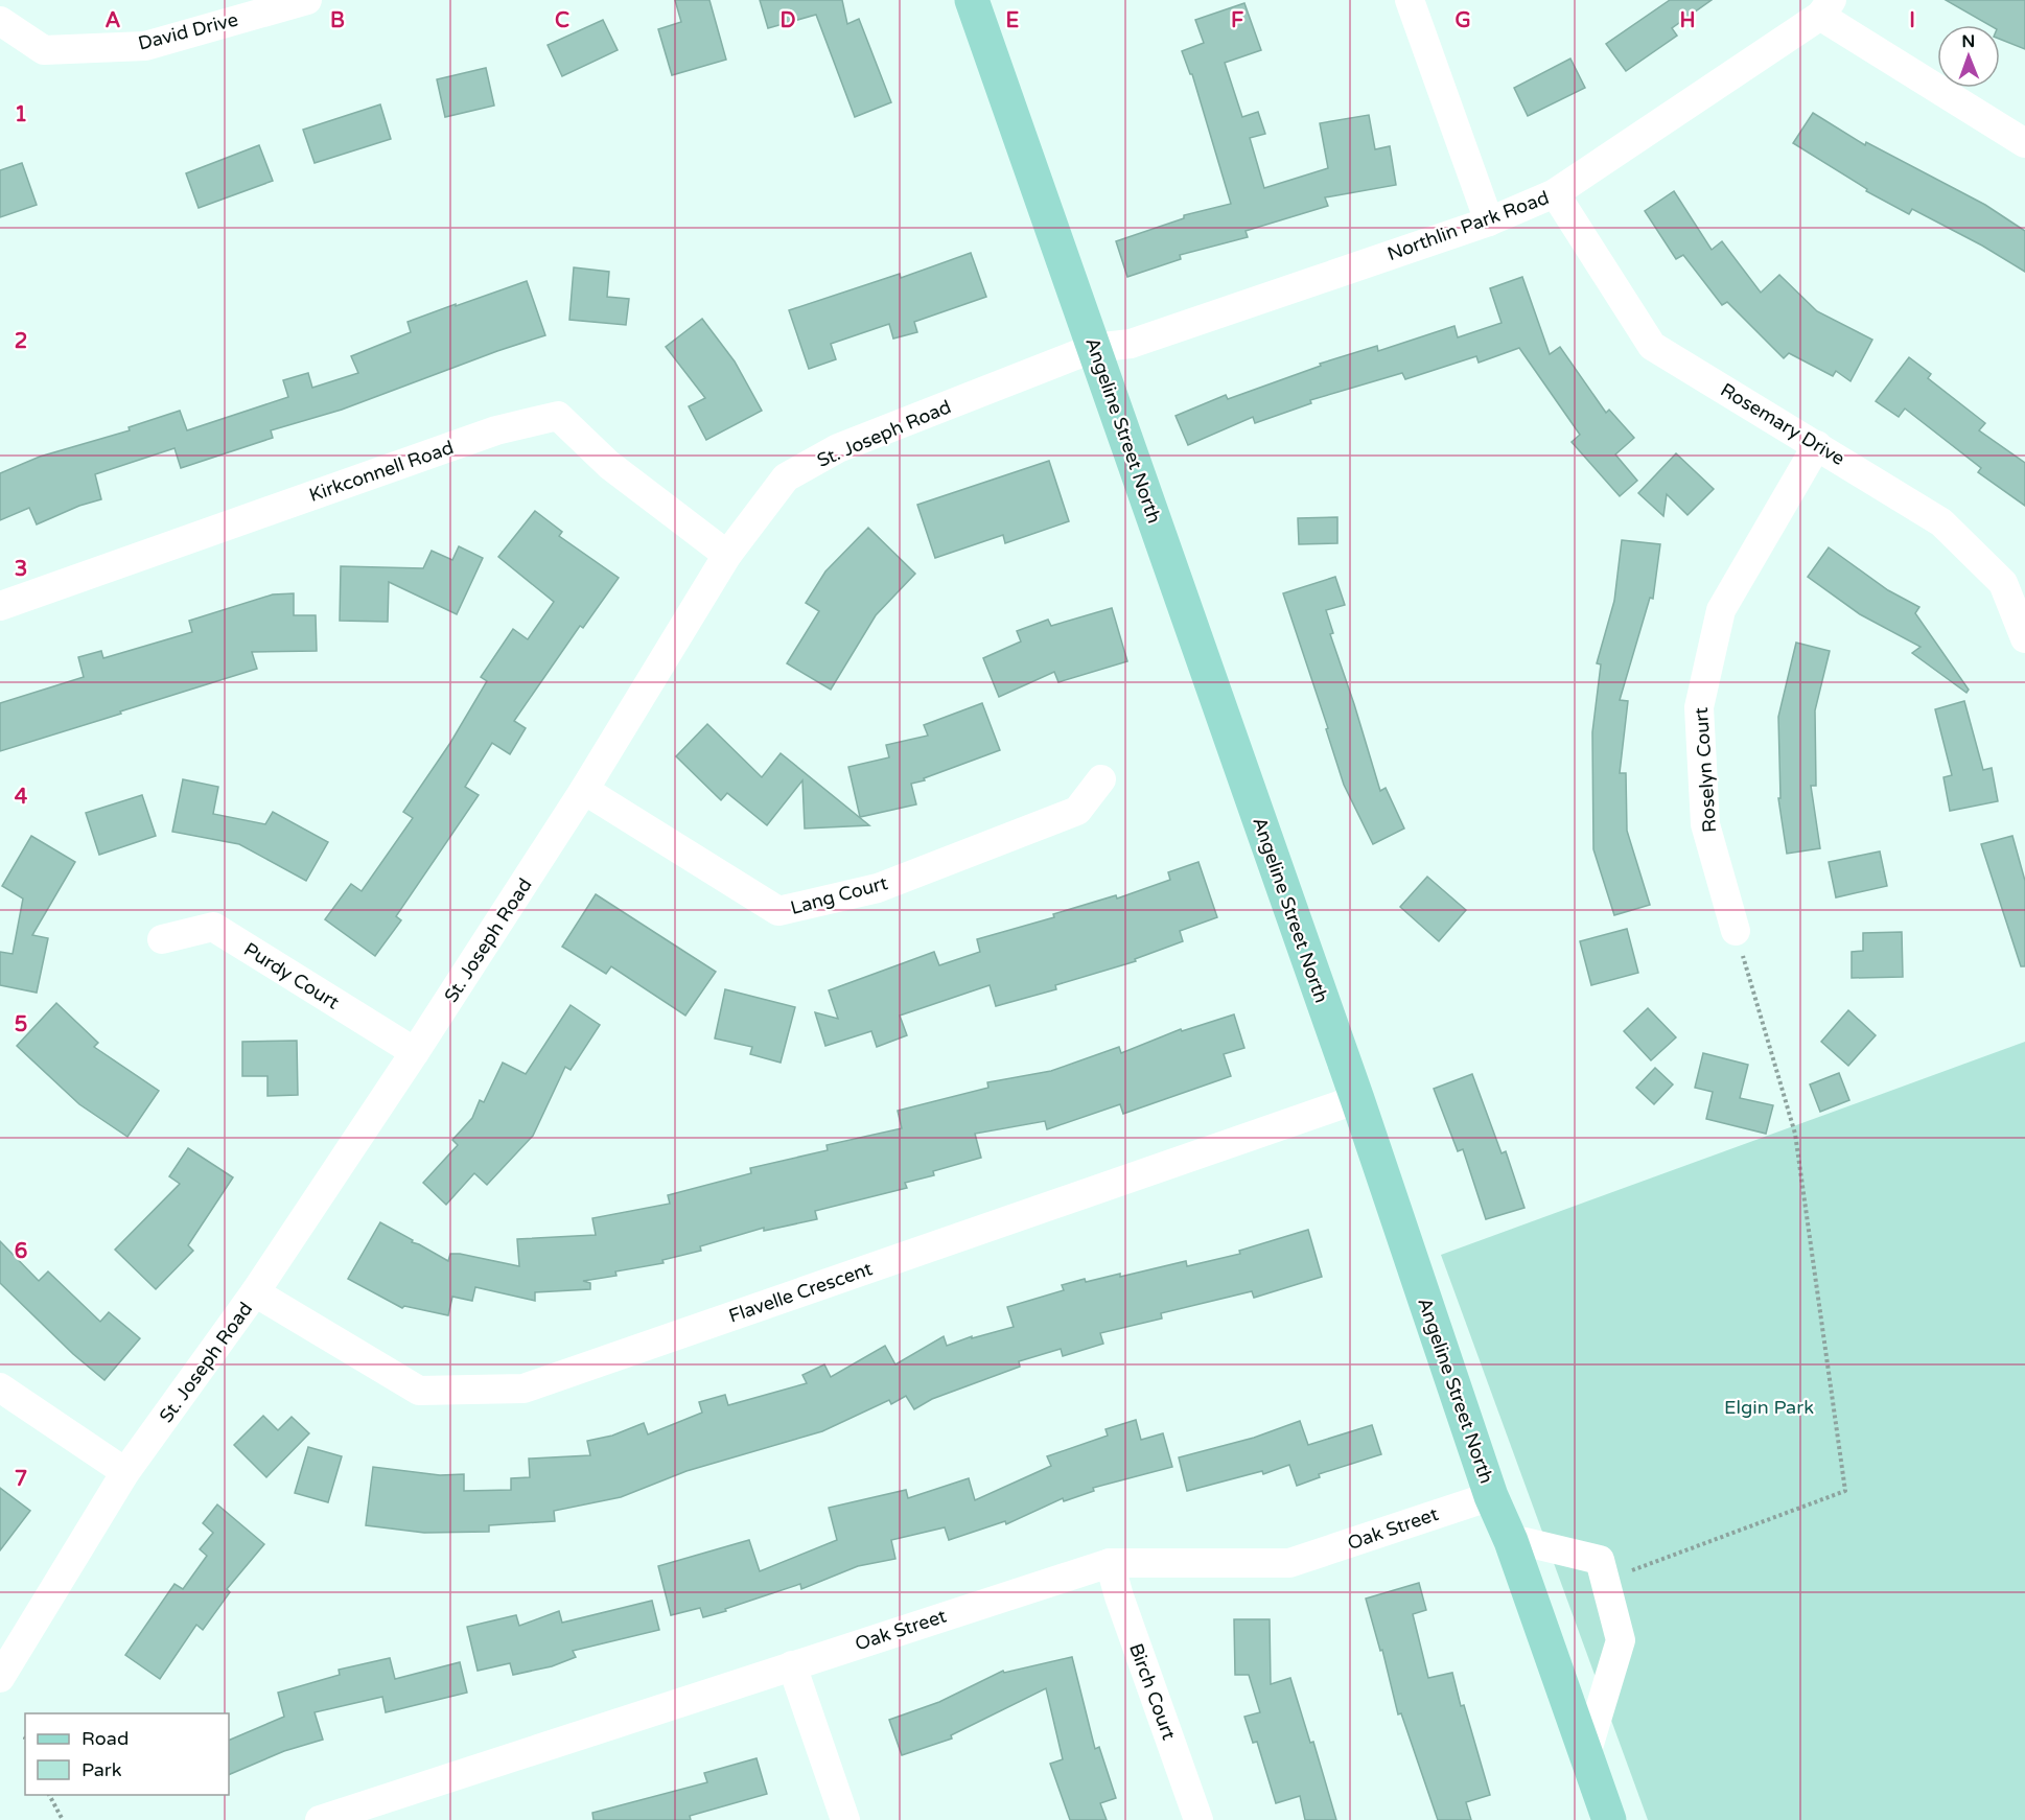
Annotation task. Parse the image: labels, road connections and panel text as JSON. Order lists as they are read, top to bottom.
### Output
{
  "streets": {
    "main road": ["Angeline Street North"],
    "street": [
      "David Drive",
      "Northlin Park Road",
      "Rosemary Drive",
      "St. Joseph Road",
      "Kirkconnell Road",
      "Roselyn Court",
      "Lang Court",
      "Purdy Court",
      "Flavelle Crescent",
      "Oak Street",
      "Birch Court"
    ]
  },
  "crossings": [
    ["Northlin Park Road", "Rosemary Drive"],
    ["Northlin Park Road", "Angeline Street North"],
    ["Northlin Park Road", "St. Joseph Road"],
    ["Rosemary Drive", "Roselyn Court"],
    ["Angeline Street North", "St. Joseph Road"],
    ["Angeline Street North", "Flavelle Crescent"],
    ["Angeline Street North", "Oak Street"],
    ["St. Joseph Road", "Kirkconnell Road"],
    ["St. Joseph Road", "Lang Court"],
    ["St. Joseph Road", "Purdy Court"],
    ["St. Joseph Road", "Flavelle Crescent"],
    ["Oak Street", "Birch Court"]
  ],
  "parks": ["Elgin Park"],
  "legend": ["Road", "Park"],
  "north": "top",
  "grid": {
    "columns": [
      "A",
      "B",
      "C",
      "D",
      "E",
      "F",
      "G",
      "H",
      "I"
    ],
    "rows": [
      "1",
      "2",
      "3",
      "4",
      "5",
      "6",
      "7"
    ]
  }
}
